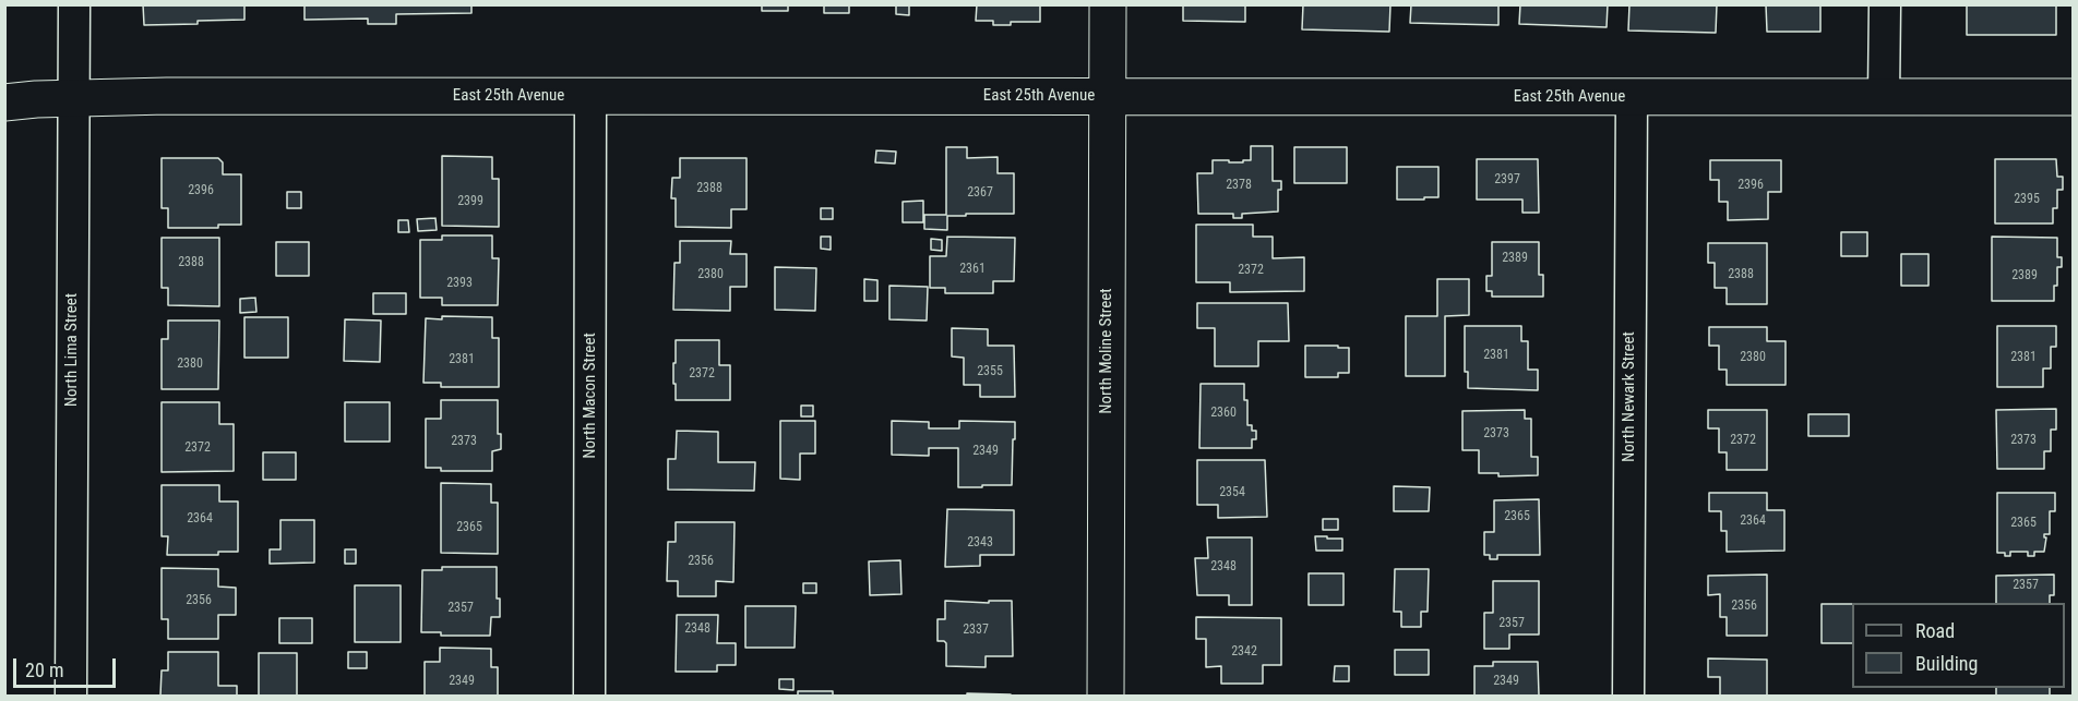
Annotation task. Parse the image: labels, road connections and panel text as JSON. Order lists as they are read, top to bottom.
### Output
{
  "streets": {
    "street": [
      "East 25th Avenue",
      "North Lima Street",
      "North Moline Street",
      "North Macon Street",
      "North Newark Street"
    ]
  },
  "crossings": [
    ["East 25th Avenue", "North Lima Street"],
    ["East 25th Avenue", "North Moline Street"],
    ["East 25th Avenue", "North Macon Street"],
    ["East 25th Avenue", "North Newark Street"]
  ],
  "house_numbers": [
    "2397",
    "2378",
    "2396",
    "2388",
    "2396",
    "2367",
    "2395",
    "2399",
    "2389",
    "2388",
    "2361",
    "2372",
    "2380",
    "2388",
    "2389",
    "2393",
    "2381",
    "2380",
    "2381",
    "2381",
    "2380",
    "2355",
    "2372",
    "2360",
    "2373",
    "2372",
    "2373",
    "2373",
    "2372",
    "2349",
    "2354",
    "2365",
    "2364",
    "2364",
    "2365",
    "2365",
    "2343",
    "2356",
    "2348",
    "2357",
    "2356",
    "2356",
    "2357",
    "2357",
    "2348",
    "2337",
    "2342",
    "2349",
    "2349"
  ],
  "legend": ["Road", "Building"],
  "scale_bar": "20 m"
}
